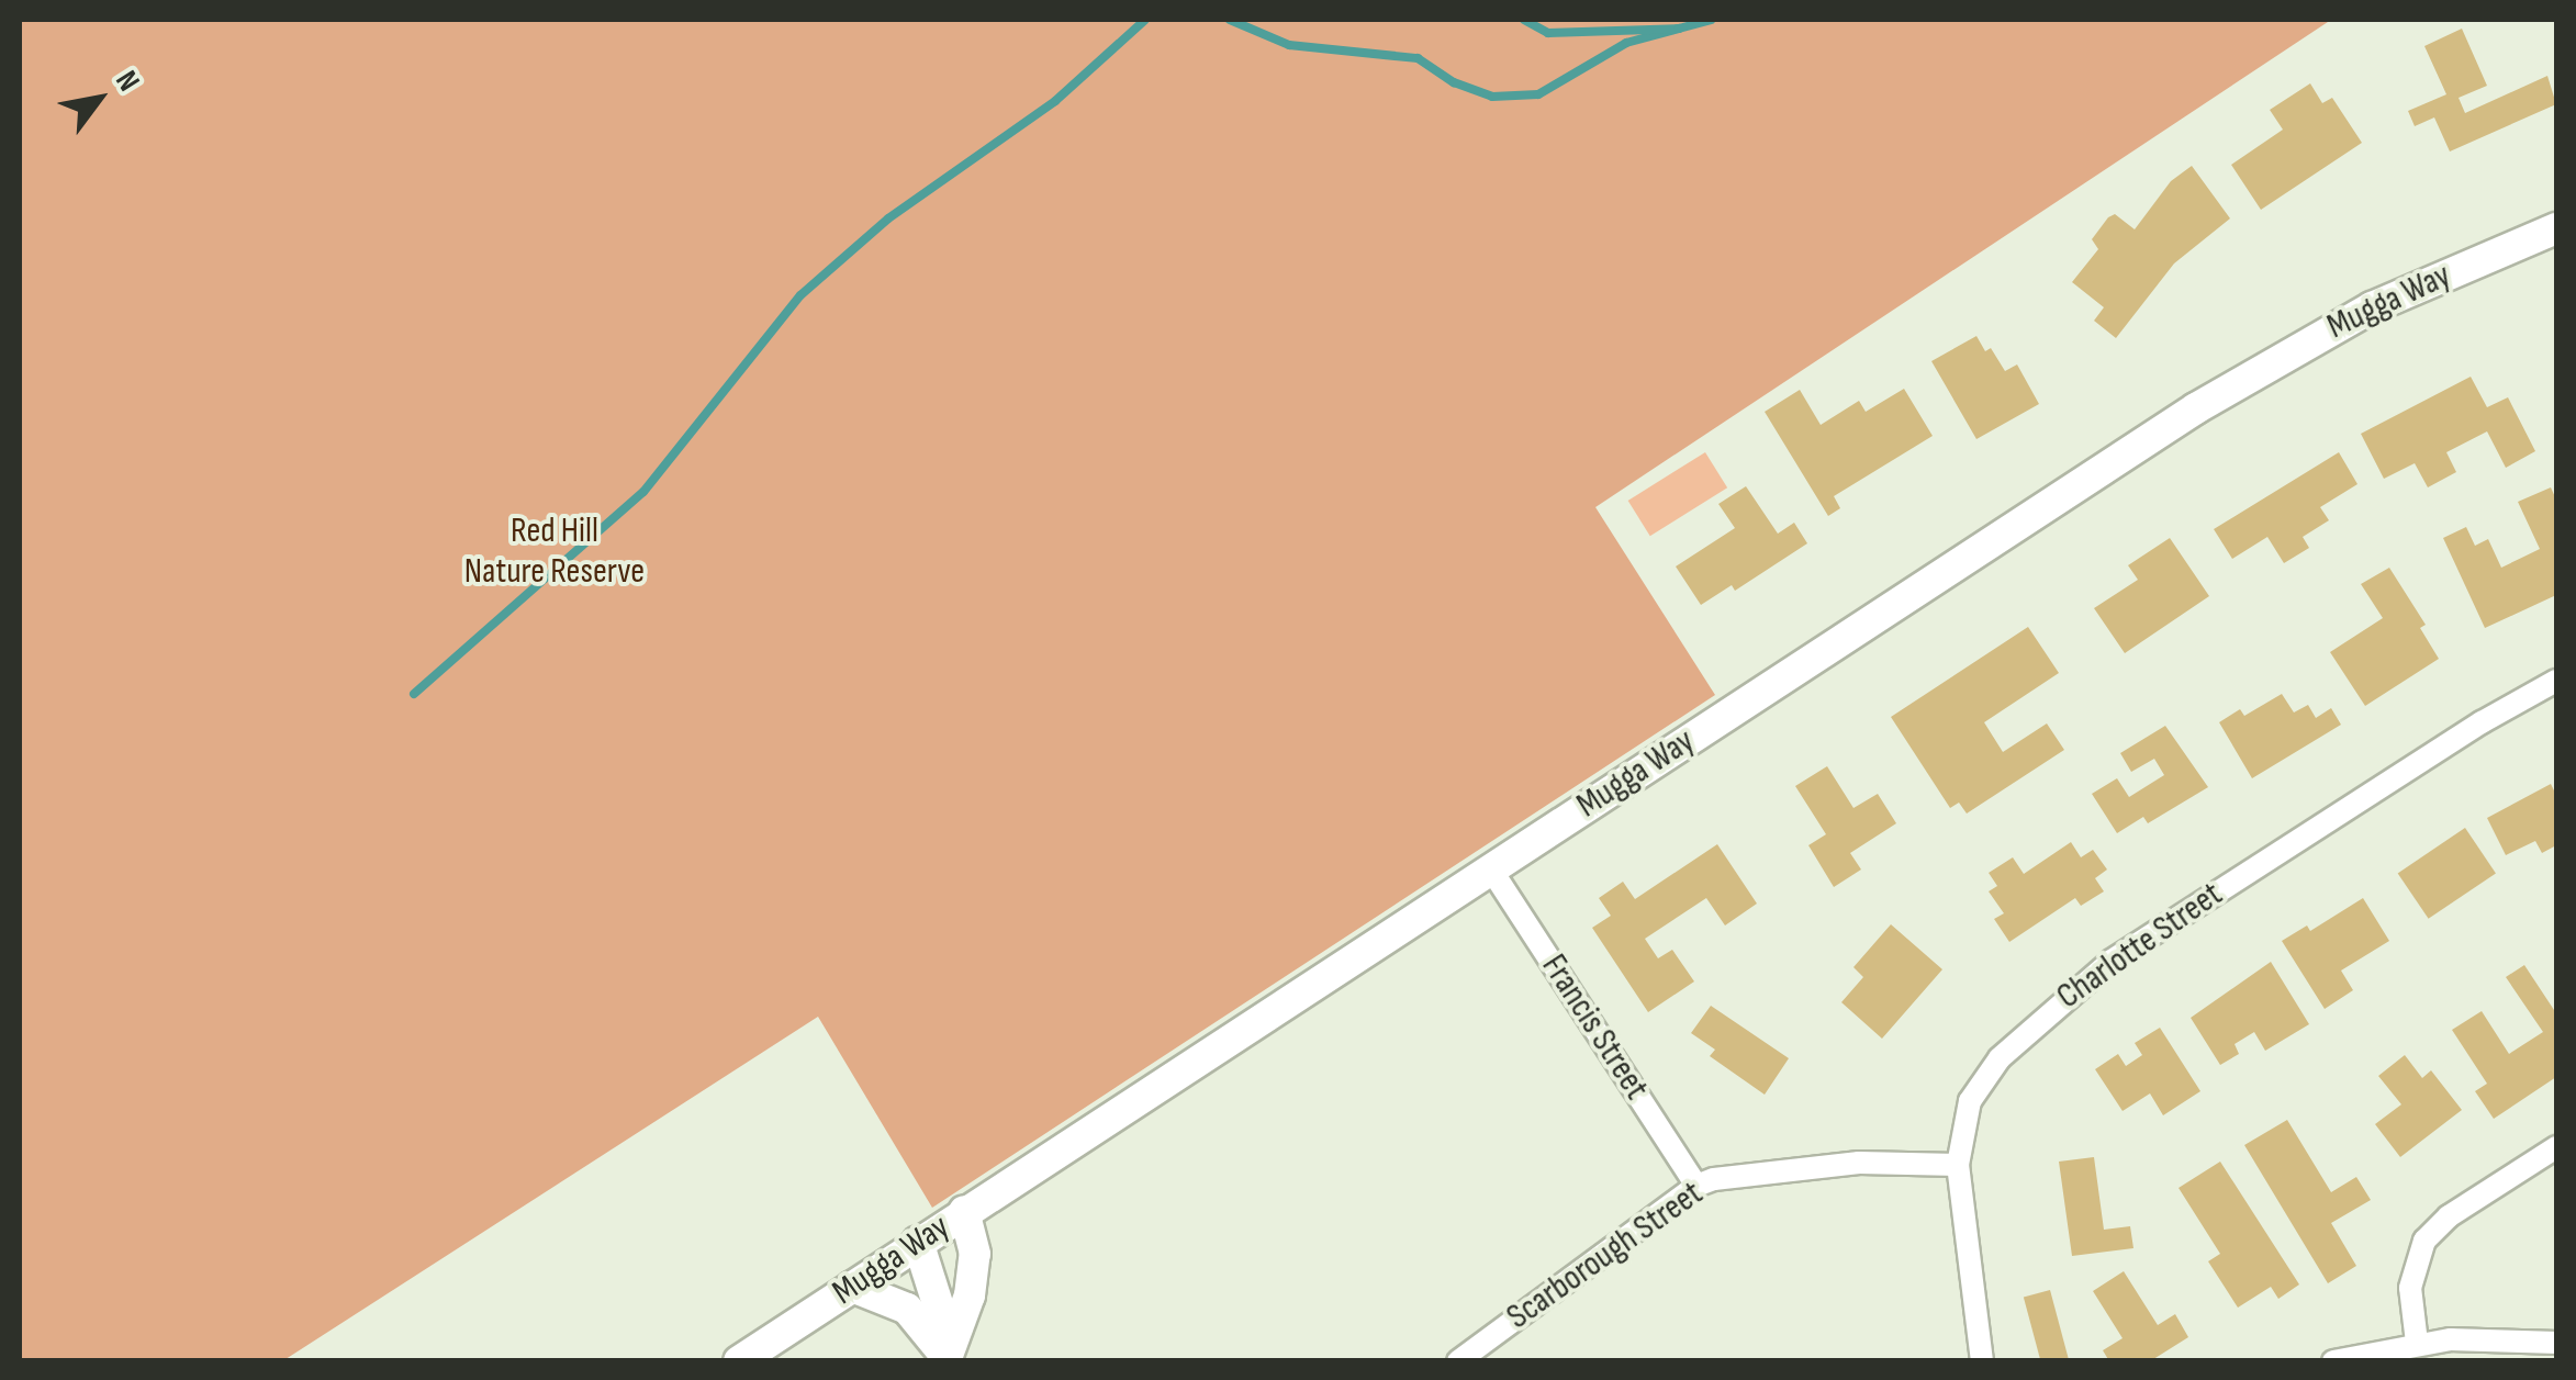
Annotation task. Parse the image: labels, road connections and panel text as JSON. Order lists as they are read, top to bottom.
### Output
{
  "streets": {
    "main road": ["Mugga Way"],
    "street": ["Charlotte Street", "Francis Street", "Scarborough Street"]
  },
  "crossings": [
    ["Mugga Way", "Francis Street"],
    ["Charlotte Street", "Scarborough Street"],
    ["Francis Street", "Scarborough Street"]
  ],
  "parks": ["Red Hill Nature Reserve"],
  "north": "top right"
}
